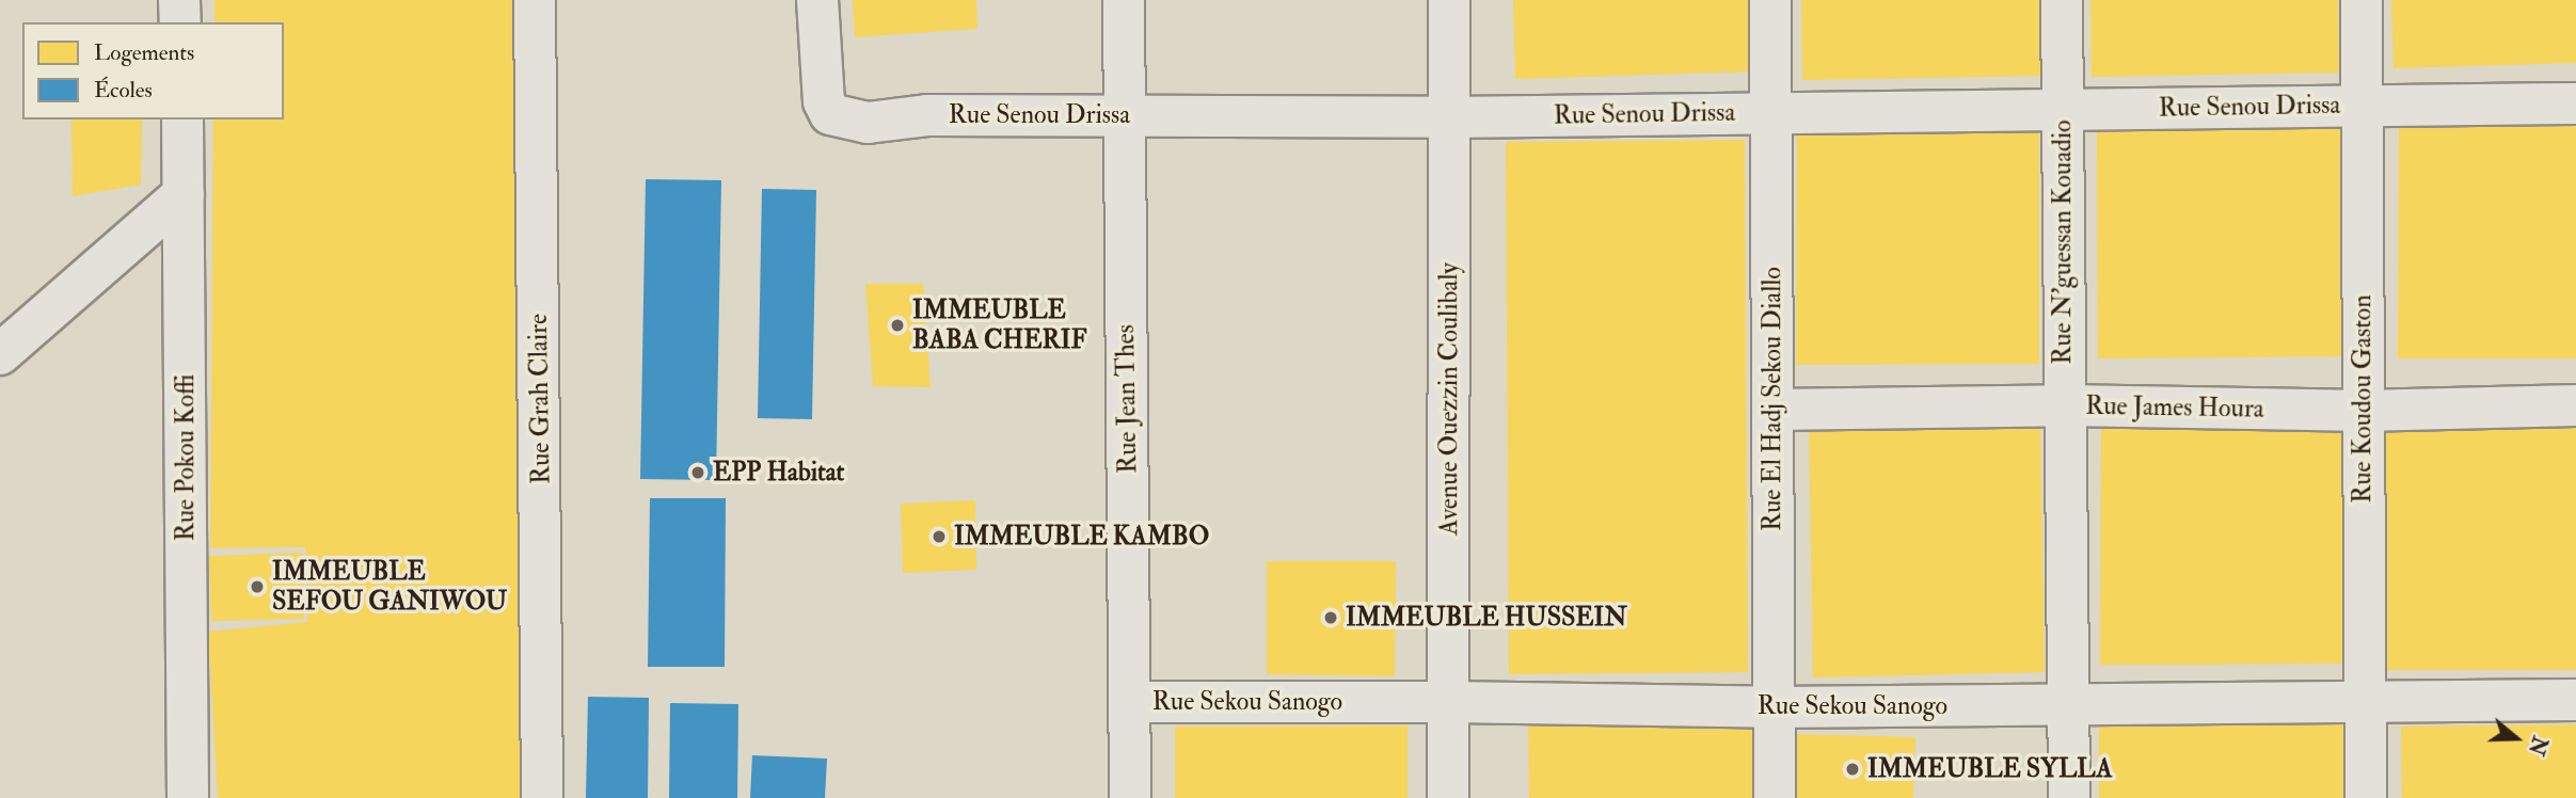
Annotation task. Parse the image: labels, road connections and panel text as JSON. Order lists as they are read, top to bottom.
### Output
{
  "streets": {
    "street": [
      "Rue Senou Drissa",
      "Rue N'guessan Kouadio",
      "Rue Grah Claire",
      "Rue Jean Thes",
      "Avenue Ouezzin Coulibaly",
      "Rue El Hadj Sekou Diallo",
      "Rue Koudou Gaston",
      "Rue James Houra",
      "Rue Pokou Koffi",
      "Rue Sekou Sanogo"
    ]
  },
  "crossings": [
    ["Rue Senou Drissa", "Rue N'guessan Kouadio"],
    ["Rue Senou Drissa", "Rue Jean Thes"],
    ["Rue Senou Drissa", "Avenue Ouezzin Coulibaly"],
    ["Rue Senou Drissa", "Rue El Hadj Sekou Diallo"],
    ["Rue Senou Drissa", "Rue Koudou Gaston"],
    ["Rue N'guessan Kouadio", "Rue James Houra"],
    ["Rue N'guessan Kouadio", "Rue Sekou Sanogo"],
    ["Rue Jean Thes", "Rue Sekou Sanogo"],
    ["Avenue Ouezzin Coulibaly", "Rue Sekou Sanogo"],
    ["Rue El Hadj Sekou Diallo", "Rue James Houra"],
    ["Rue El Hadj Sekou Diallo", "Rue Sekou Sanogo"],
    ["Rue Koudou Gaston", "Rue James Houra"],
    ["Rue Koudou Gaston", "Rue Sekou Sanogo"]
  ],
  "places": [
    "IMMEUBLE BABA CHERIF",
    "EPP Habitat",
    "IMMEUBLE KAMBO",
    "IMMEUBLE SEFOU GANIWOU",
    "IMMEUBLE HUSSEIN",
    "IMMEUBLE SYLLA"
  ],
  "legend": ["Logements", "Écoles"],
  "north": "right"
}
